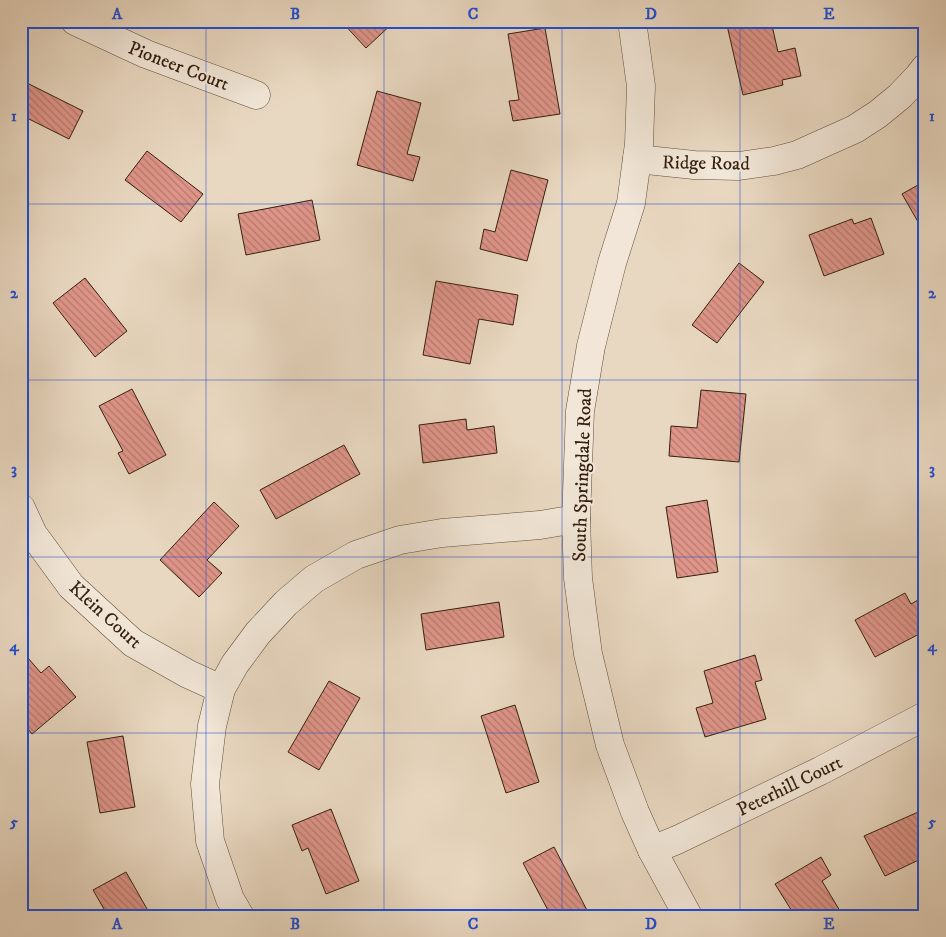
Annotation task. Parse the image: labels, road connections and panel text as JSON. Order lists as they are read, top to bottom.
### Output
{
  "streets": {
    "street": [
      "Pioneer Court",
      "Ridge Road",
      "South Springdale Road",
      "Klein Court",
      "Peterhill Court"
    ]
  },
  "crossings": [
    ["Ridge Road", "South Springdale Road"],
    ["South Springdale Road", "Peterhill Court"]
  ],
  "grid": {
    "columns": [
      "A",
      "B",
      "C",
      "D",
      "E"
    ],
    "rows": [
      "1",
      "2",
      "3",
      "4",
      "5"
    ]
  }
}
